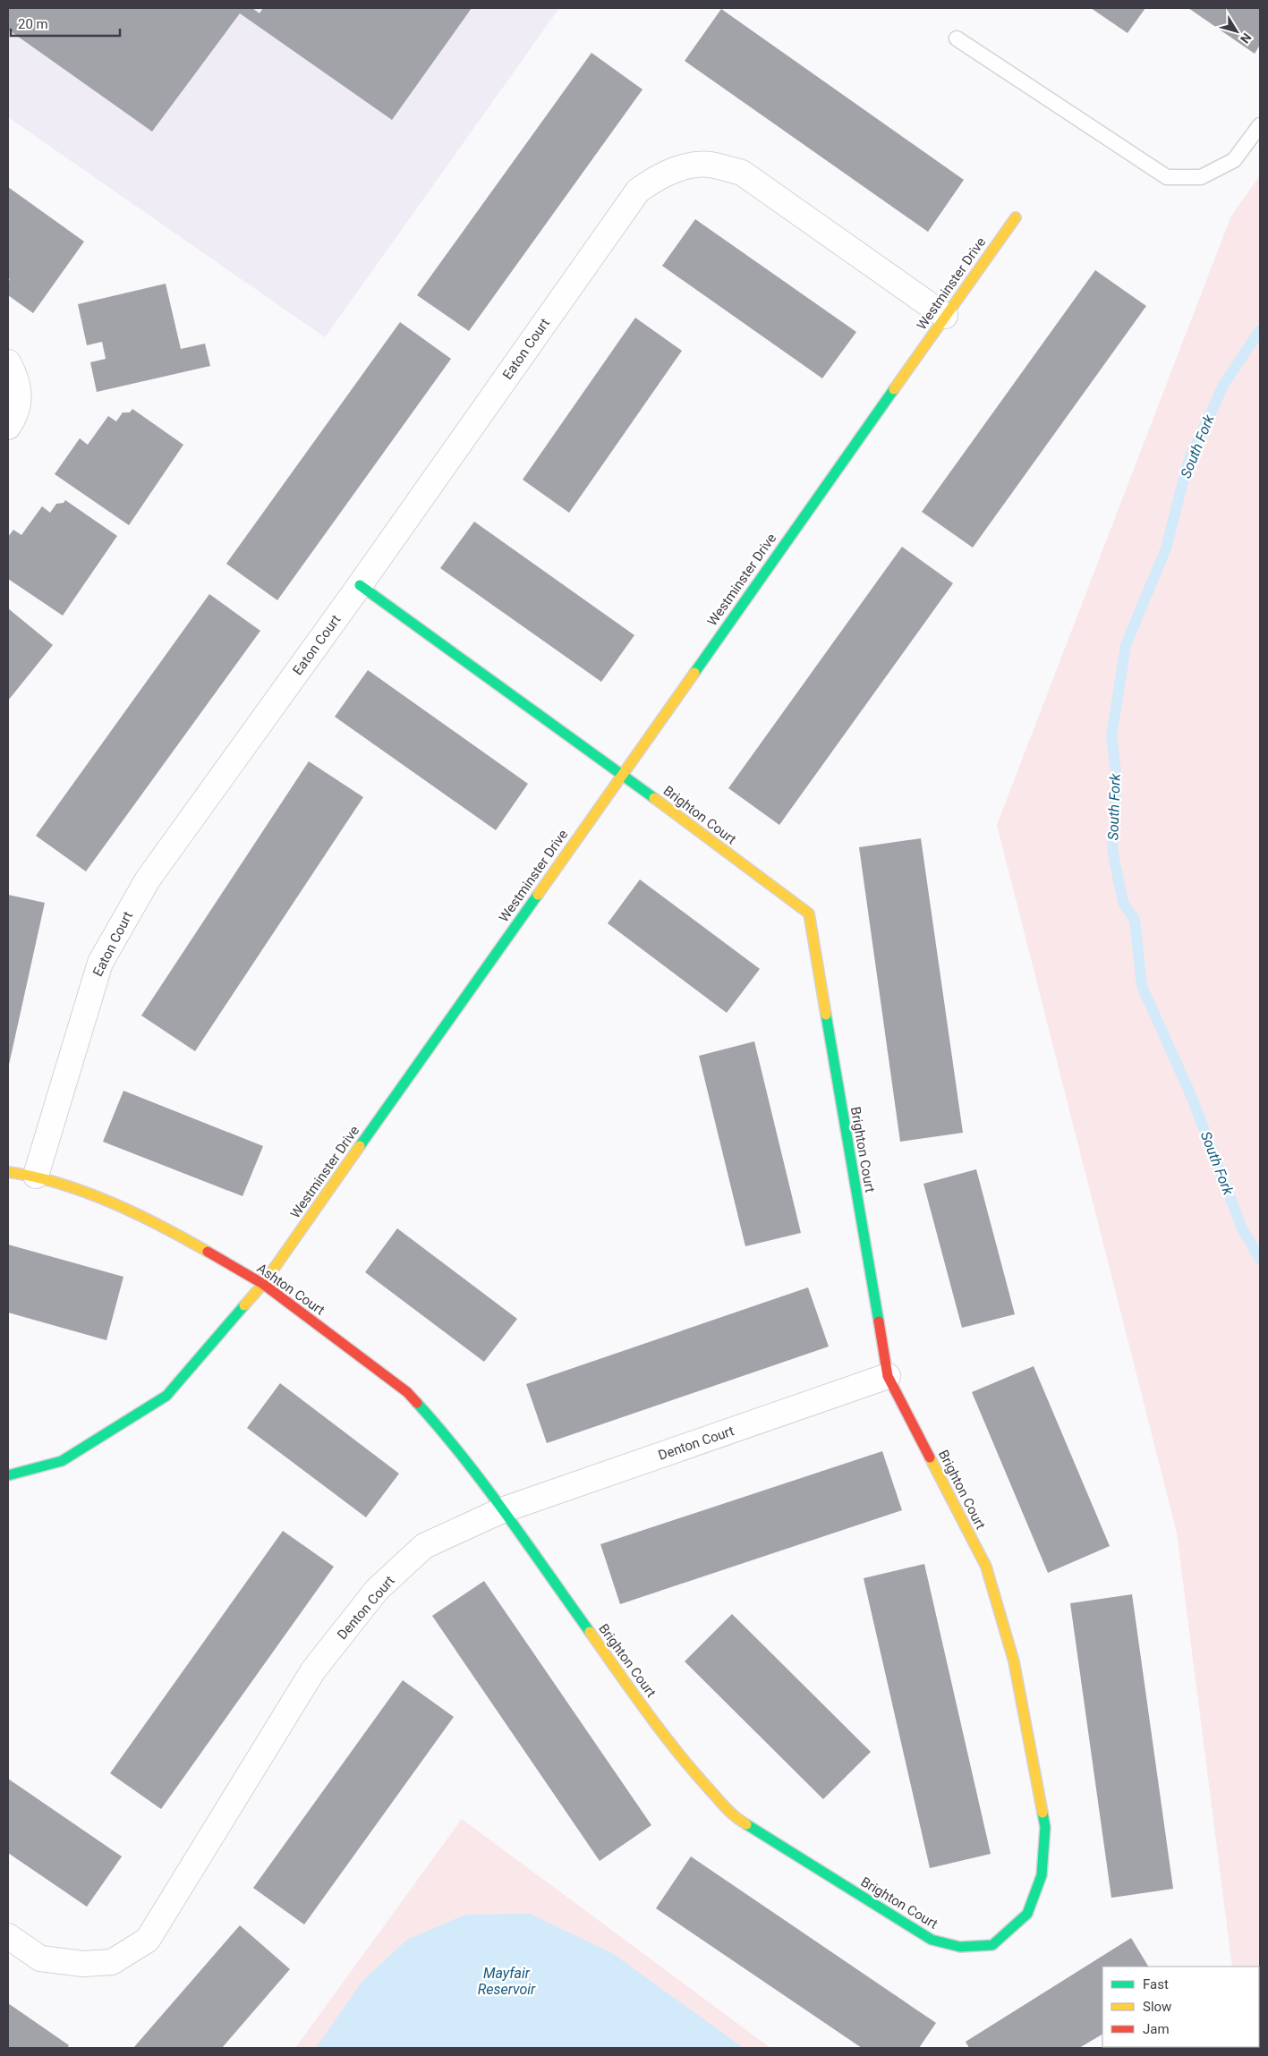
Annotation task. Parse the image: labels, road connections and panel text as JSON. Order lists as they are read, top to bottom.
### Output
{
  "streets": {
    "street": [
      "Westminster Drive",
      "Eaton Court",
      "Brighton Court",
      "Ashton Court",
      "Denton Court"
    ]
  },
  "crossings": [
    ["Westminster Drive", "Eaton Court"],
    ["Westminster Drive", "Brighton Court"],
    ["Westminster Drive", "Ashton Court"],
    ["Eaton Court", "Brighton Court"],
    ["Eaton Court", "Ashton Court"],
    ["Brighton Court", "Ashton Court"],
    ["Brighton Court", "Denton Court"],
    ["Ashton Court", "Denton Court"]
  ],
  "water": ["South Fork", "Mayfair Reservoir"],
  "legend": ["Fast", "Slow", "Jam"],
  "scale_bar": "20 m",
  "north": "bottom right"
}
